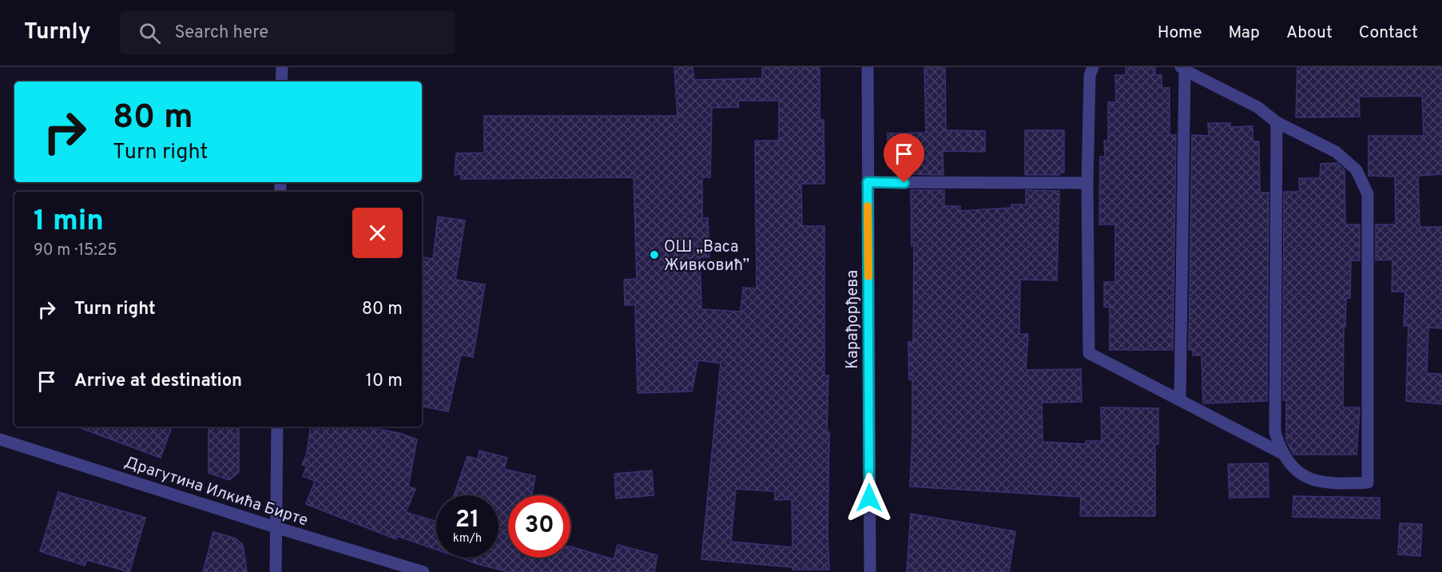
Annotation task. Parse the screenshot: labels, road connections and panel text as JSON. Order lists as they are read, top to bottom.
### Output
{
  "streets": {
    "street": ["Карађорђева", "Драгутина Илкића Бирте"]
  },
  "places": ["ОШ „Васа Живковић”"],
  "page": {
    "header": "Turnly",
    "search": "Search here",
    "nav": [
      "Home",
      "Map",
      "About",
      "Contact"
    ],
    "turn": ["80 m", "Turn right"],
    "heading": ["1 min", "90 m · 15:25"],
    "list": [
      {
        "name": "Turn right",
        "value": "80 m"
      },
      {
        "name": "Arrive at destination",
        "value": "10 m"
      }
    ],
    "speed": "21 km/h",
    "limit": "30"
  }
}
